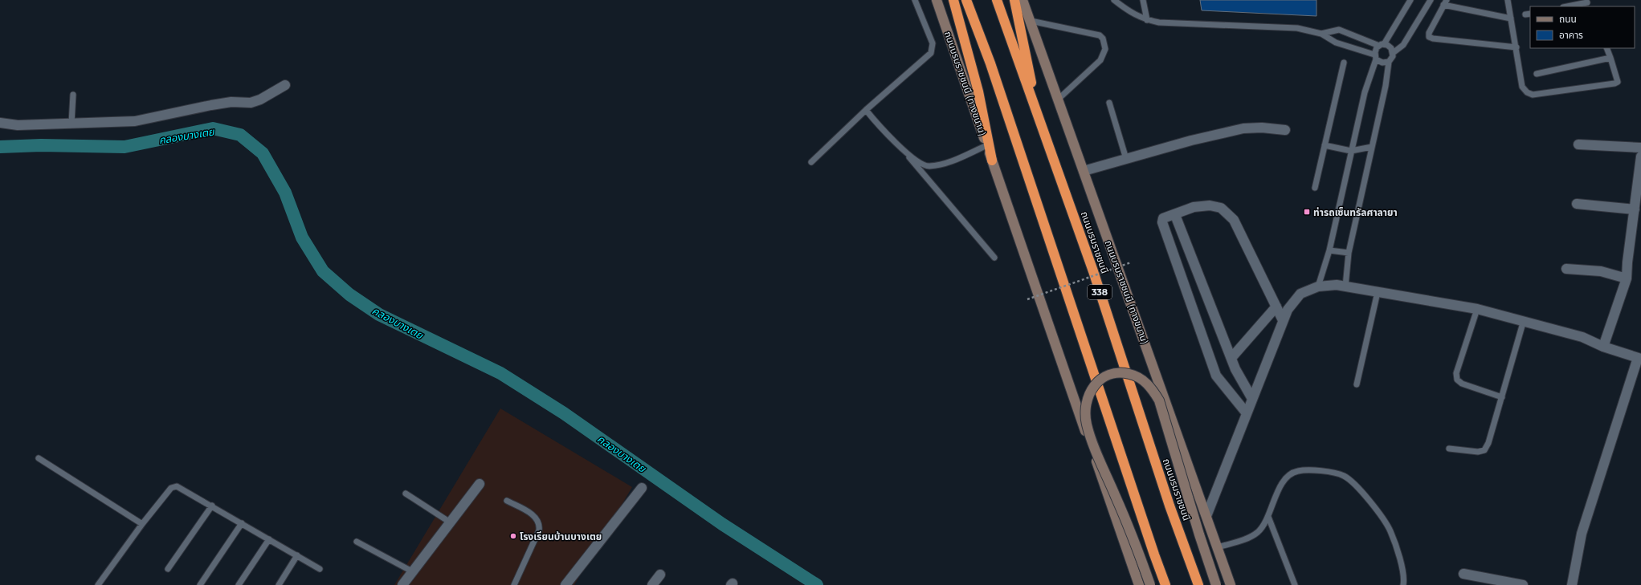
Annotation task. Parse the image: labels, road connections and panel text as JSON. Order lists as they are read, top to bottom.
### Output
{
  "streets": {
    "highway": ["ถนนบรมราชชนนี", "338"],
    "main road": ["ถนนบรมราชชนนี (ทางขนาน)"]
  },
  "water": ["คลองบางเตย"],
  "places": {
    "transit": ["ท่ารถเซ็นทรัลศาลายา"],
    "other": ["โรงเรียนบ้านบางเตย"]
  },
  "legend": ["ถนน", "อาคาร"]
}
